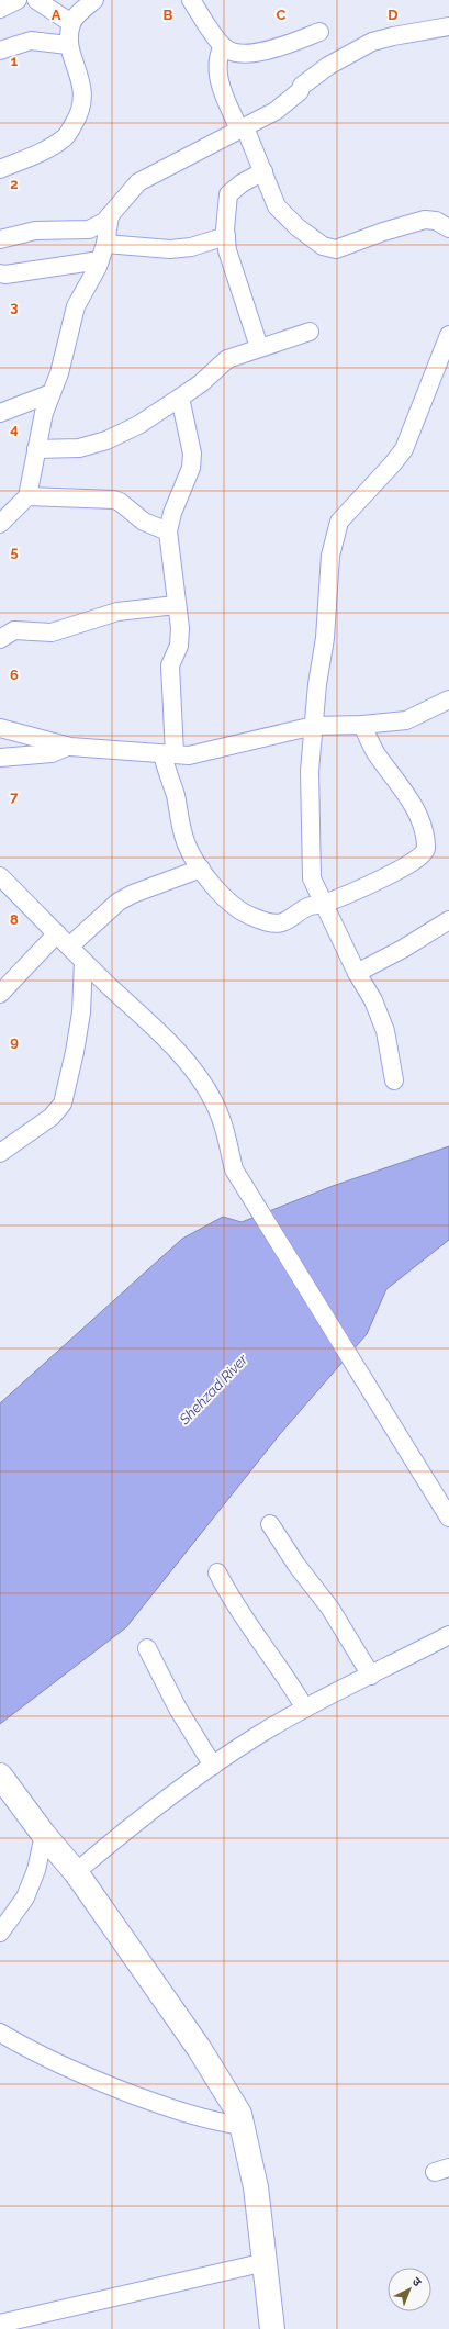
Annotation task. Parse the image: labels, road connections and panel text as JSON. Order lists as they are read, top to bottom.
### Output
{
  "water": ["Shehzad River"],
  "north": "top right",
  "grid": {
    "columns": [
      "A",
      "B",
      "C",
      "D"
    ],
    "rows": [
      "1",
      "2",
      "3",
      "4",
      "5",
      "6",
      "7",
      "8",
      "9"
    ]
  }
}
